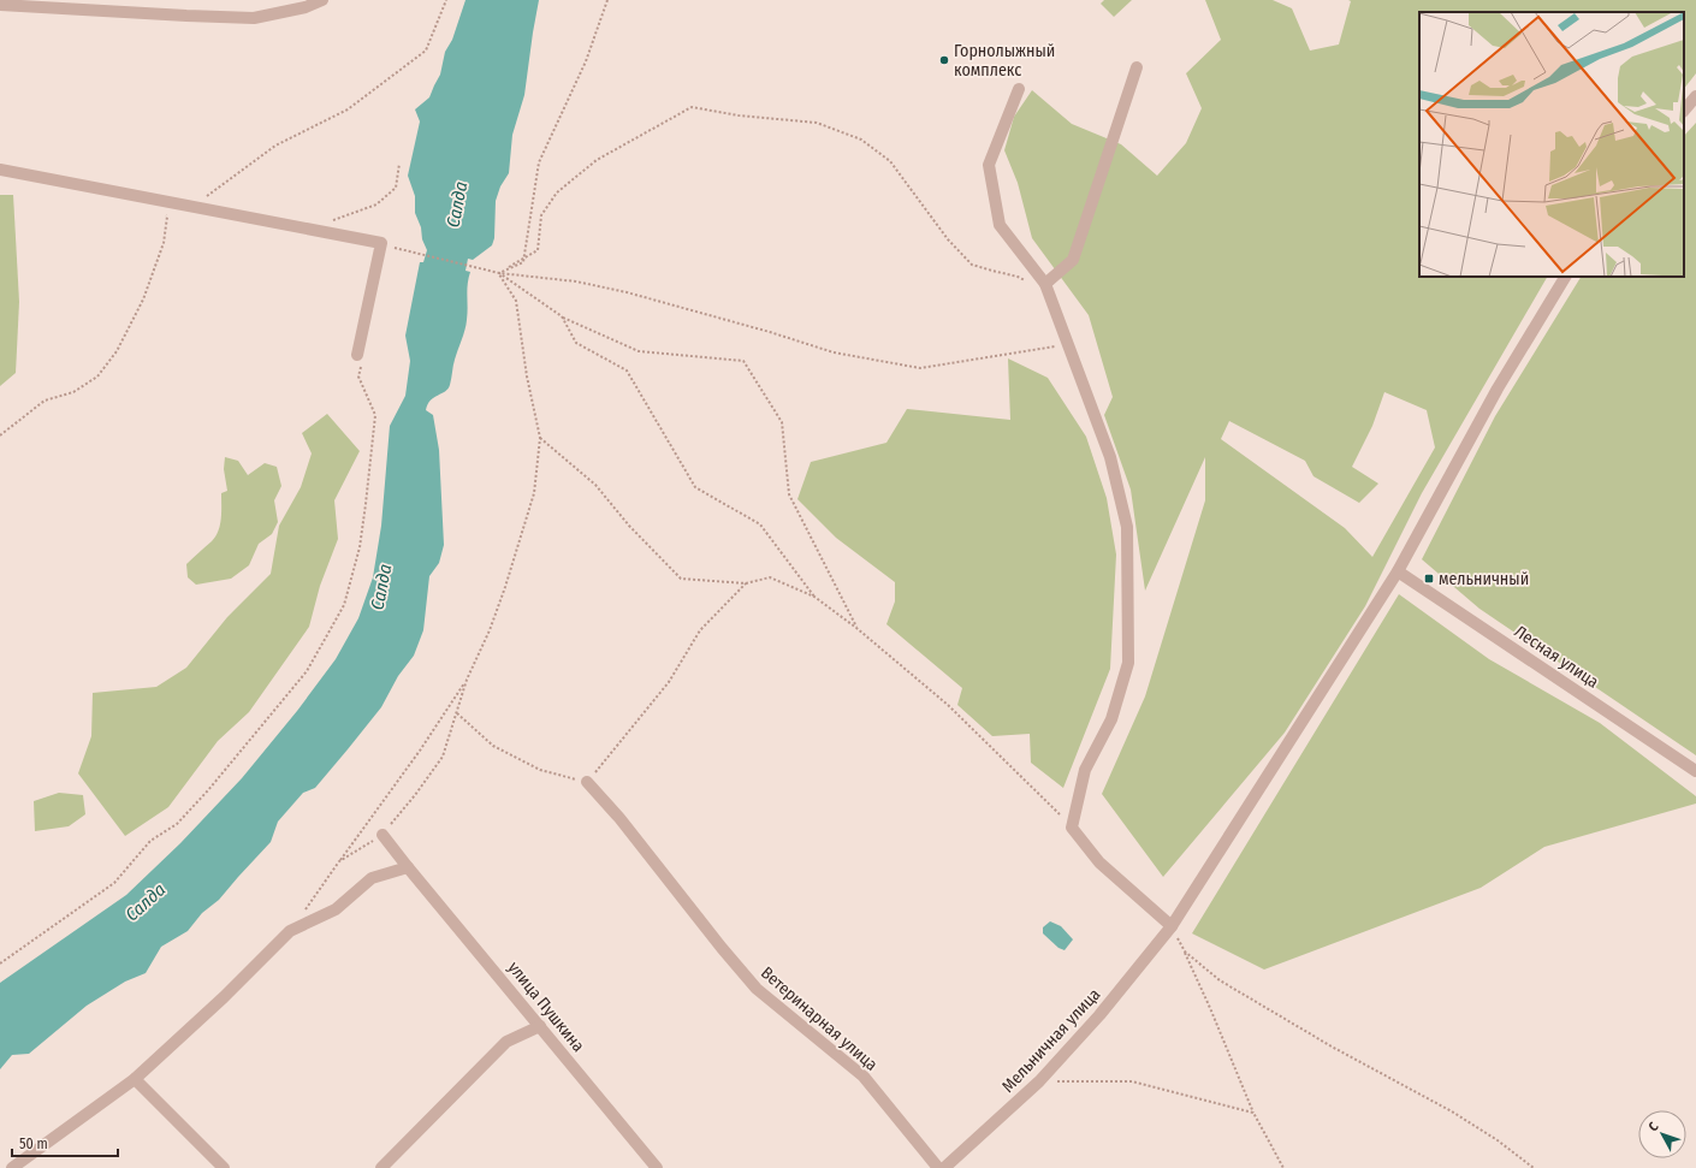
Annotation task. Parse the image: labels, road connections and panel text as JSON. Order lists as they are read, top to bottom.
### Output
{
  "streets": {
    "street": [
      "Лесная улица",
      "улица Пушкина",
      "Ветеринарная улица",
      "Мельничная улица"
    ]
  },
  "crossings": [
    ["Лесная улица", "Мельничная улица"]
  ],
  "water": ["Салда"],
  "places": {
    "other": ["Горнолыжный комплекс"],
    "transit": ["мельничный"]
  },
  "scale_bar": "50 m",
  "north": "top left"
}
